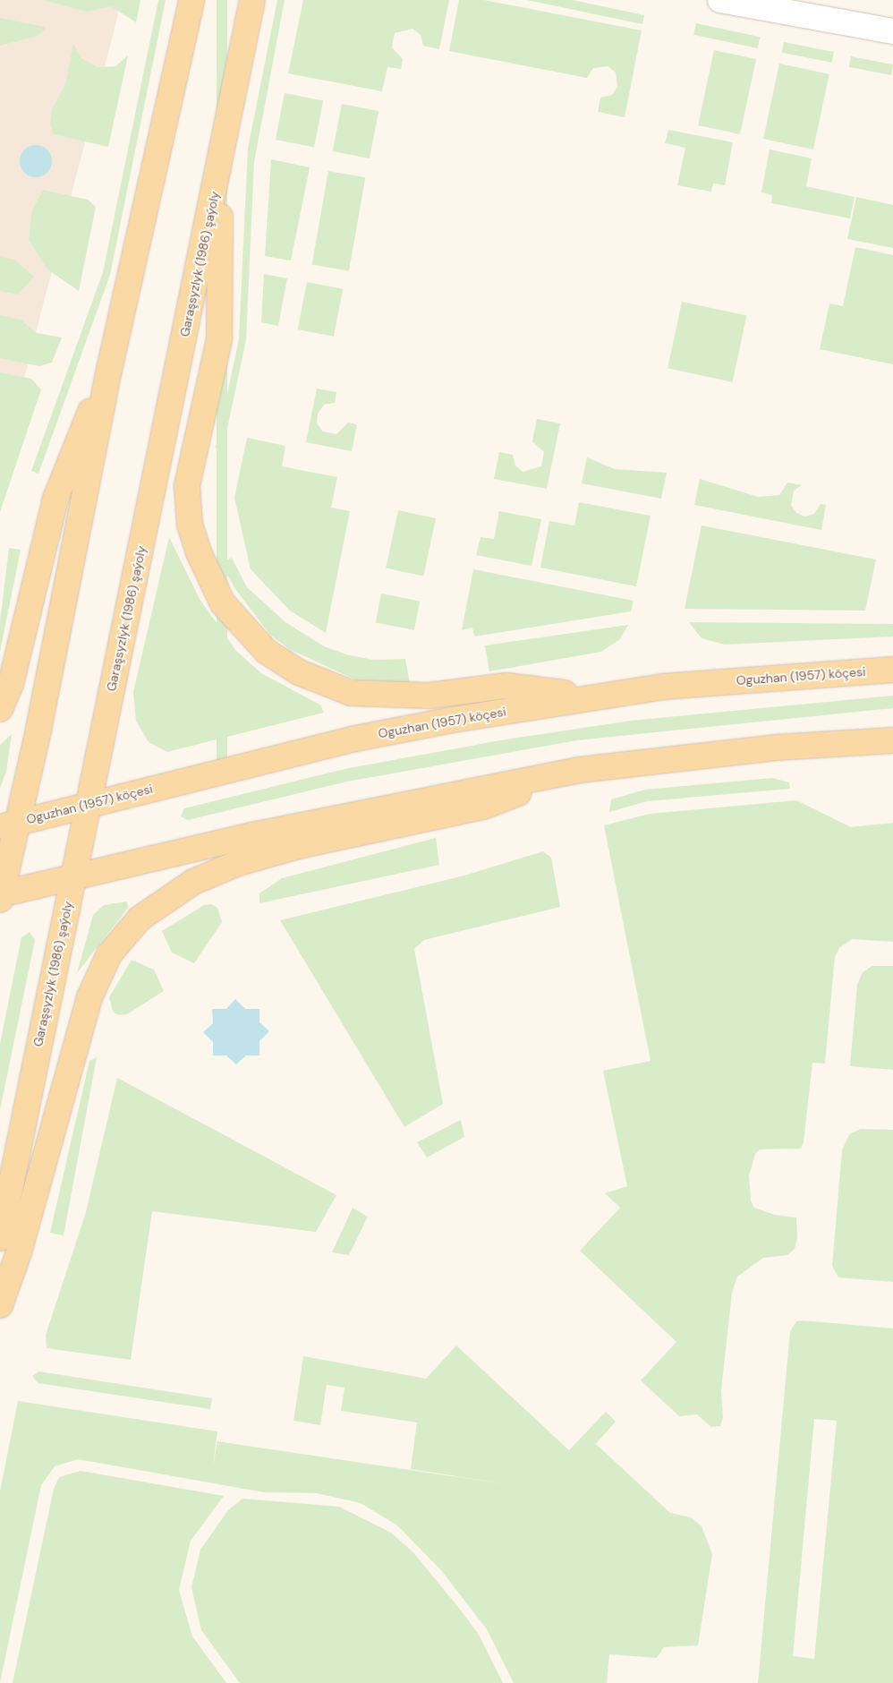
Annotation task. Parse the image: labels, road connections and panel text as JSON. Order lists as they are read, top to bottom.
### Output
{
  "streets": {
    "main road": ["Garaşsyzlyk (1986) şaýoly", "Oguzhan (1957) köçesi"]
  },
  "crossings": [
    ["Garaşsyzlyk (1986) şaýoly", "Oguzhan (1957) köçesi"]
  ]
}
